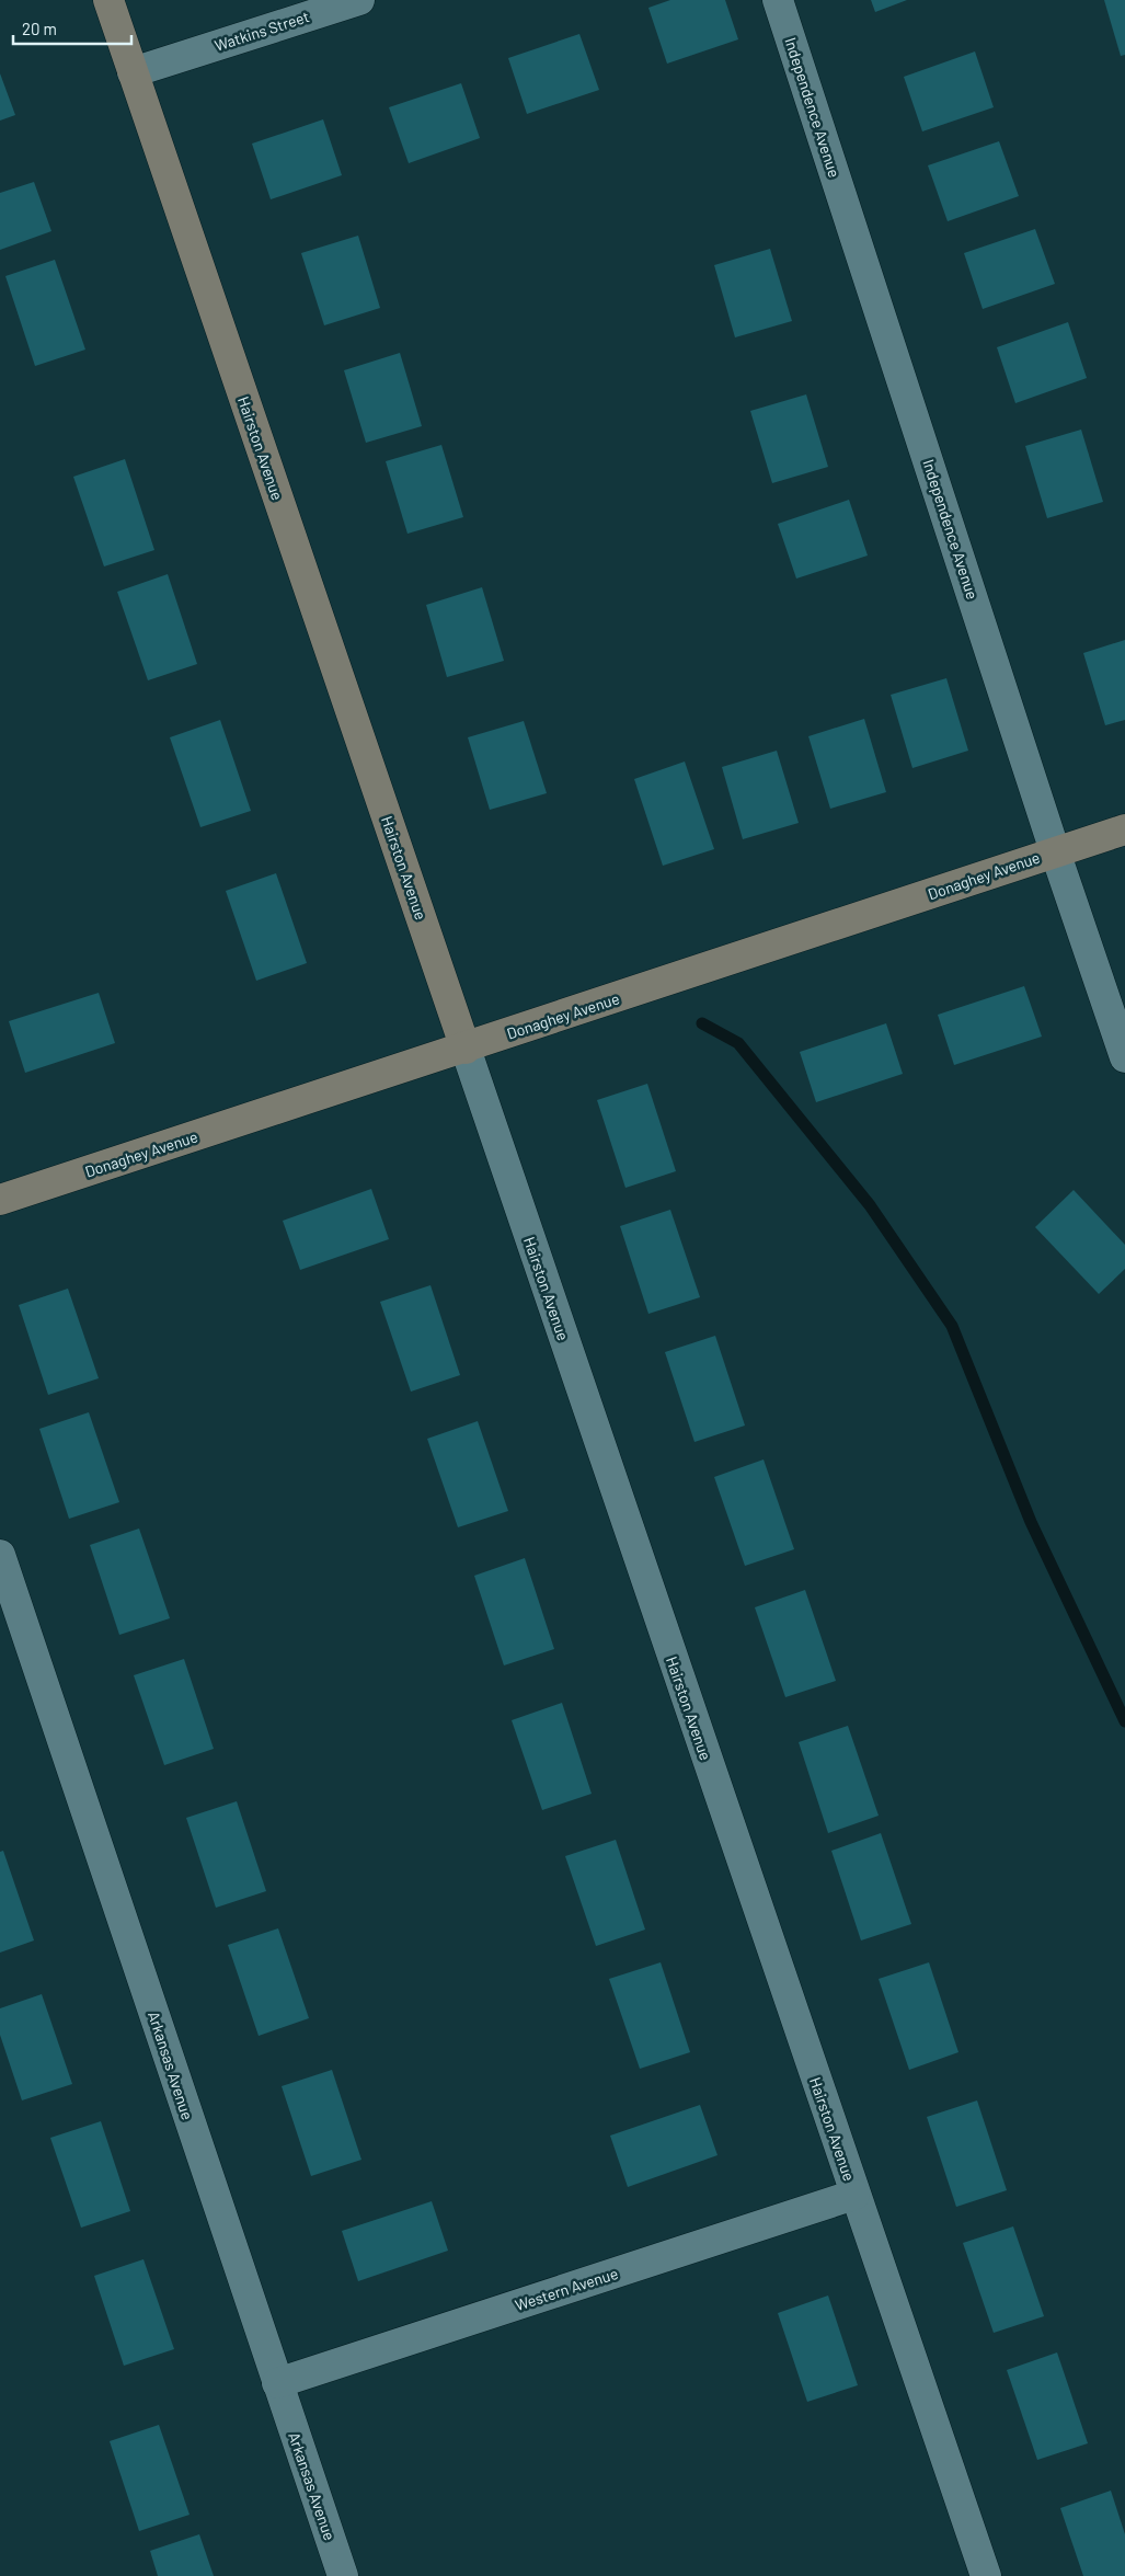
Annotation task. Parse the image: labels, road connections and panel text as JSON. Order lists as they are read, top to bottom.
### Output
{
  "streets": {
    "street": [
      "Watkins Street",
      "Independence Avenue",
      "Hairston Avenue",
      "Donaghey Avenue",
      "Arkansas Avenue",
      "Western Avenue"
    ]
  },
  "crossings": [
    ["Watkins Street", "Hairston Avenue"],
    ["Independence Avenue", "Donaghey Avenue"],
    ["Hairston Avenue", "Donaghey Avenue"],
    ["Hairston Avenue", "Western Avenue"],
    ["Arkansas Avenue", "Western Avenue"]
  ],
  "scale_bar": "20 m"
}
